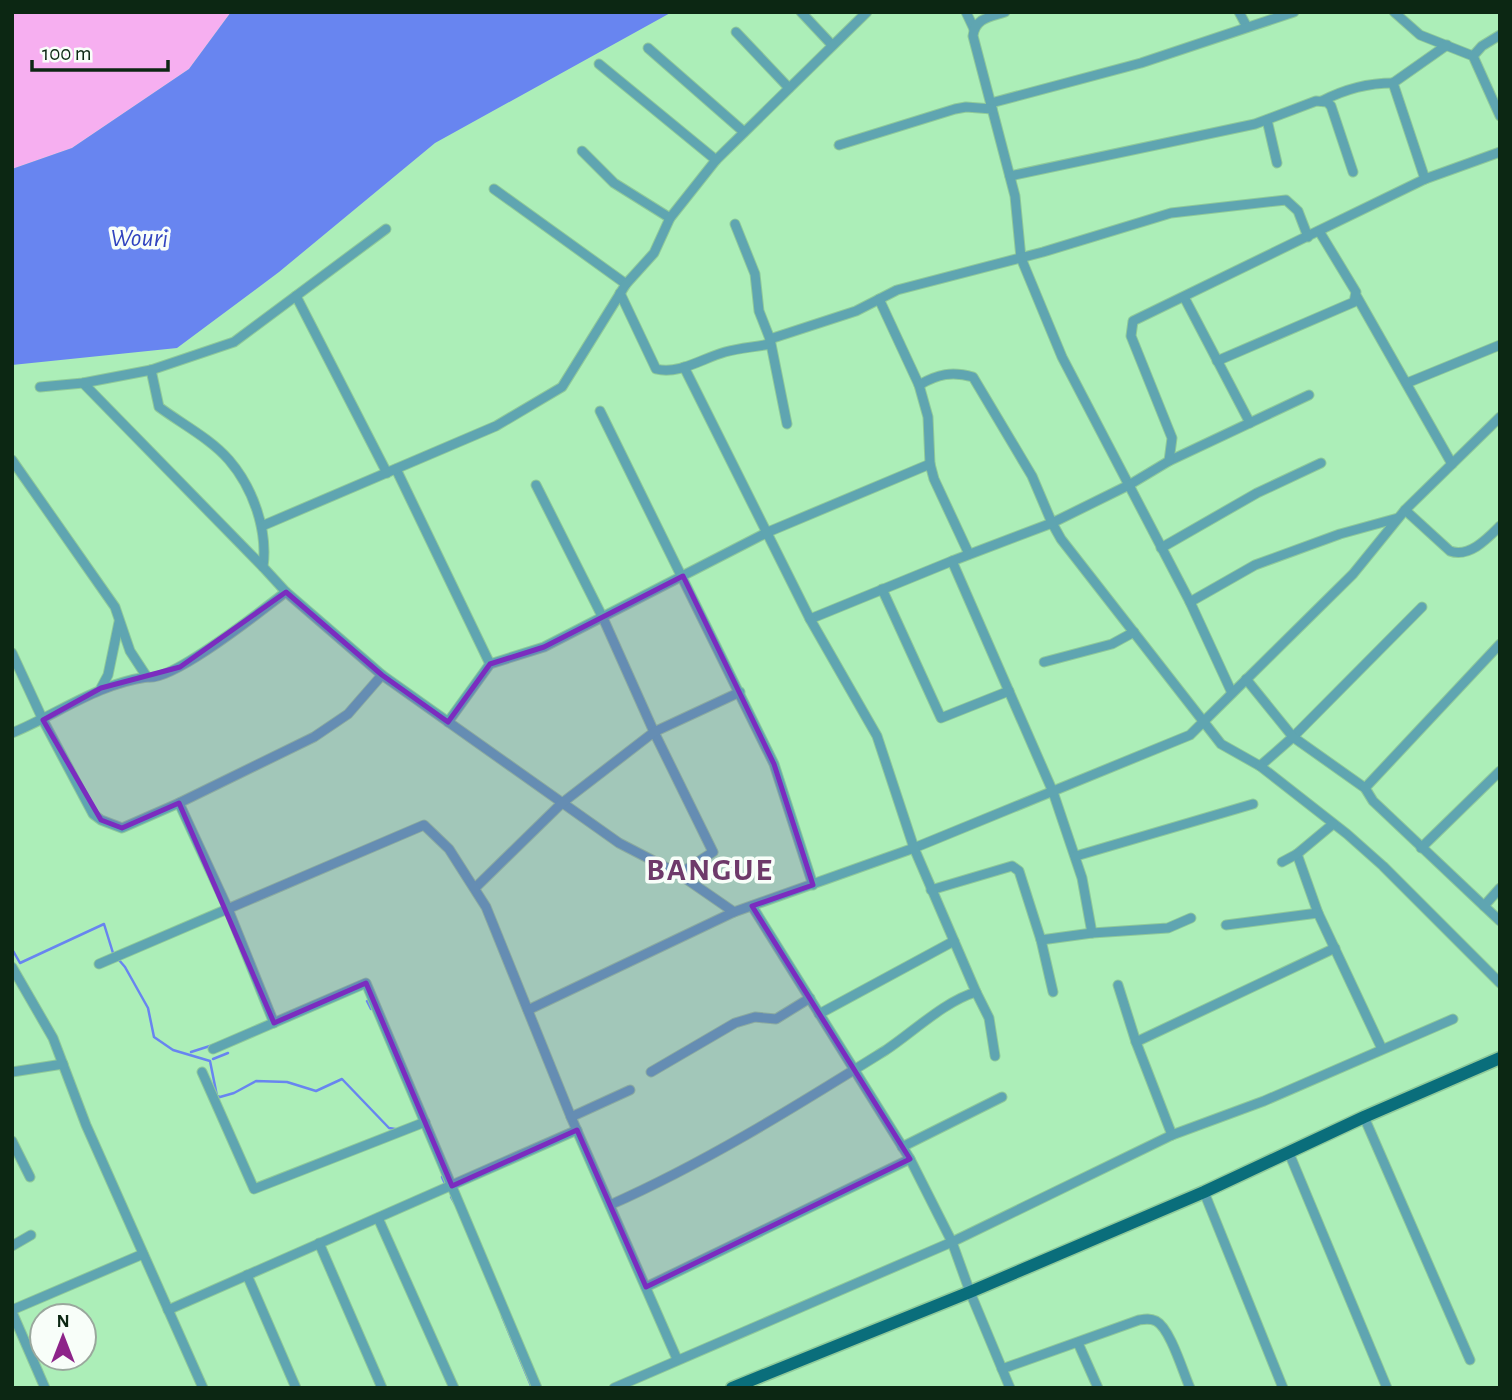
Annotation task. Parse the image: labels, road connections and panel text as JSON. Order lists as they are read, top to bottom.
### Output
{
  "districts": ["BANGUE"],
  "water": ["Wouri"],
  "scale_bar": "100 m",
  "north": "top"
}
